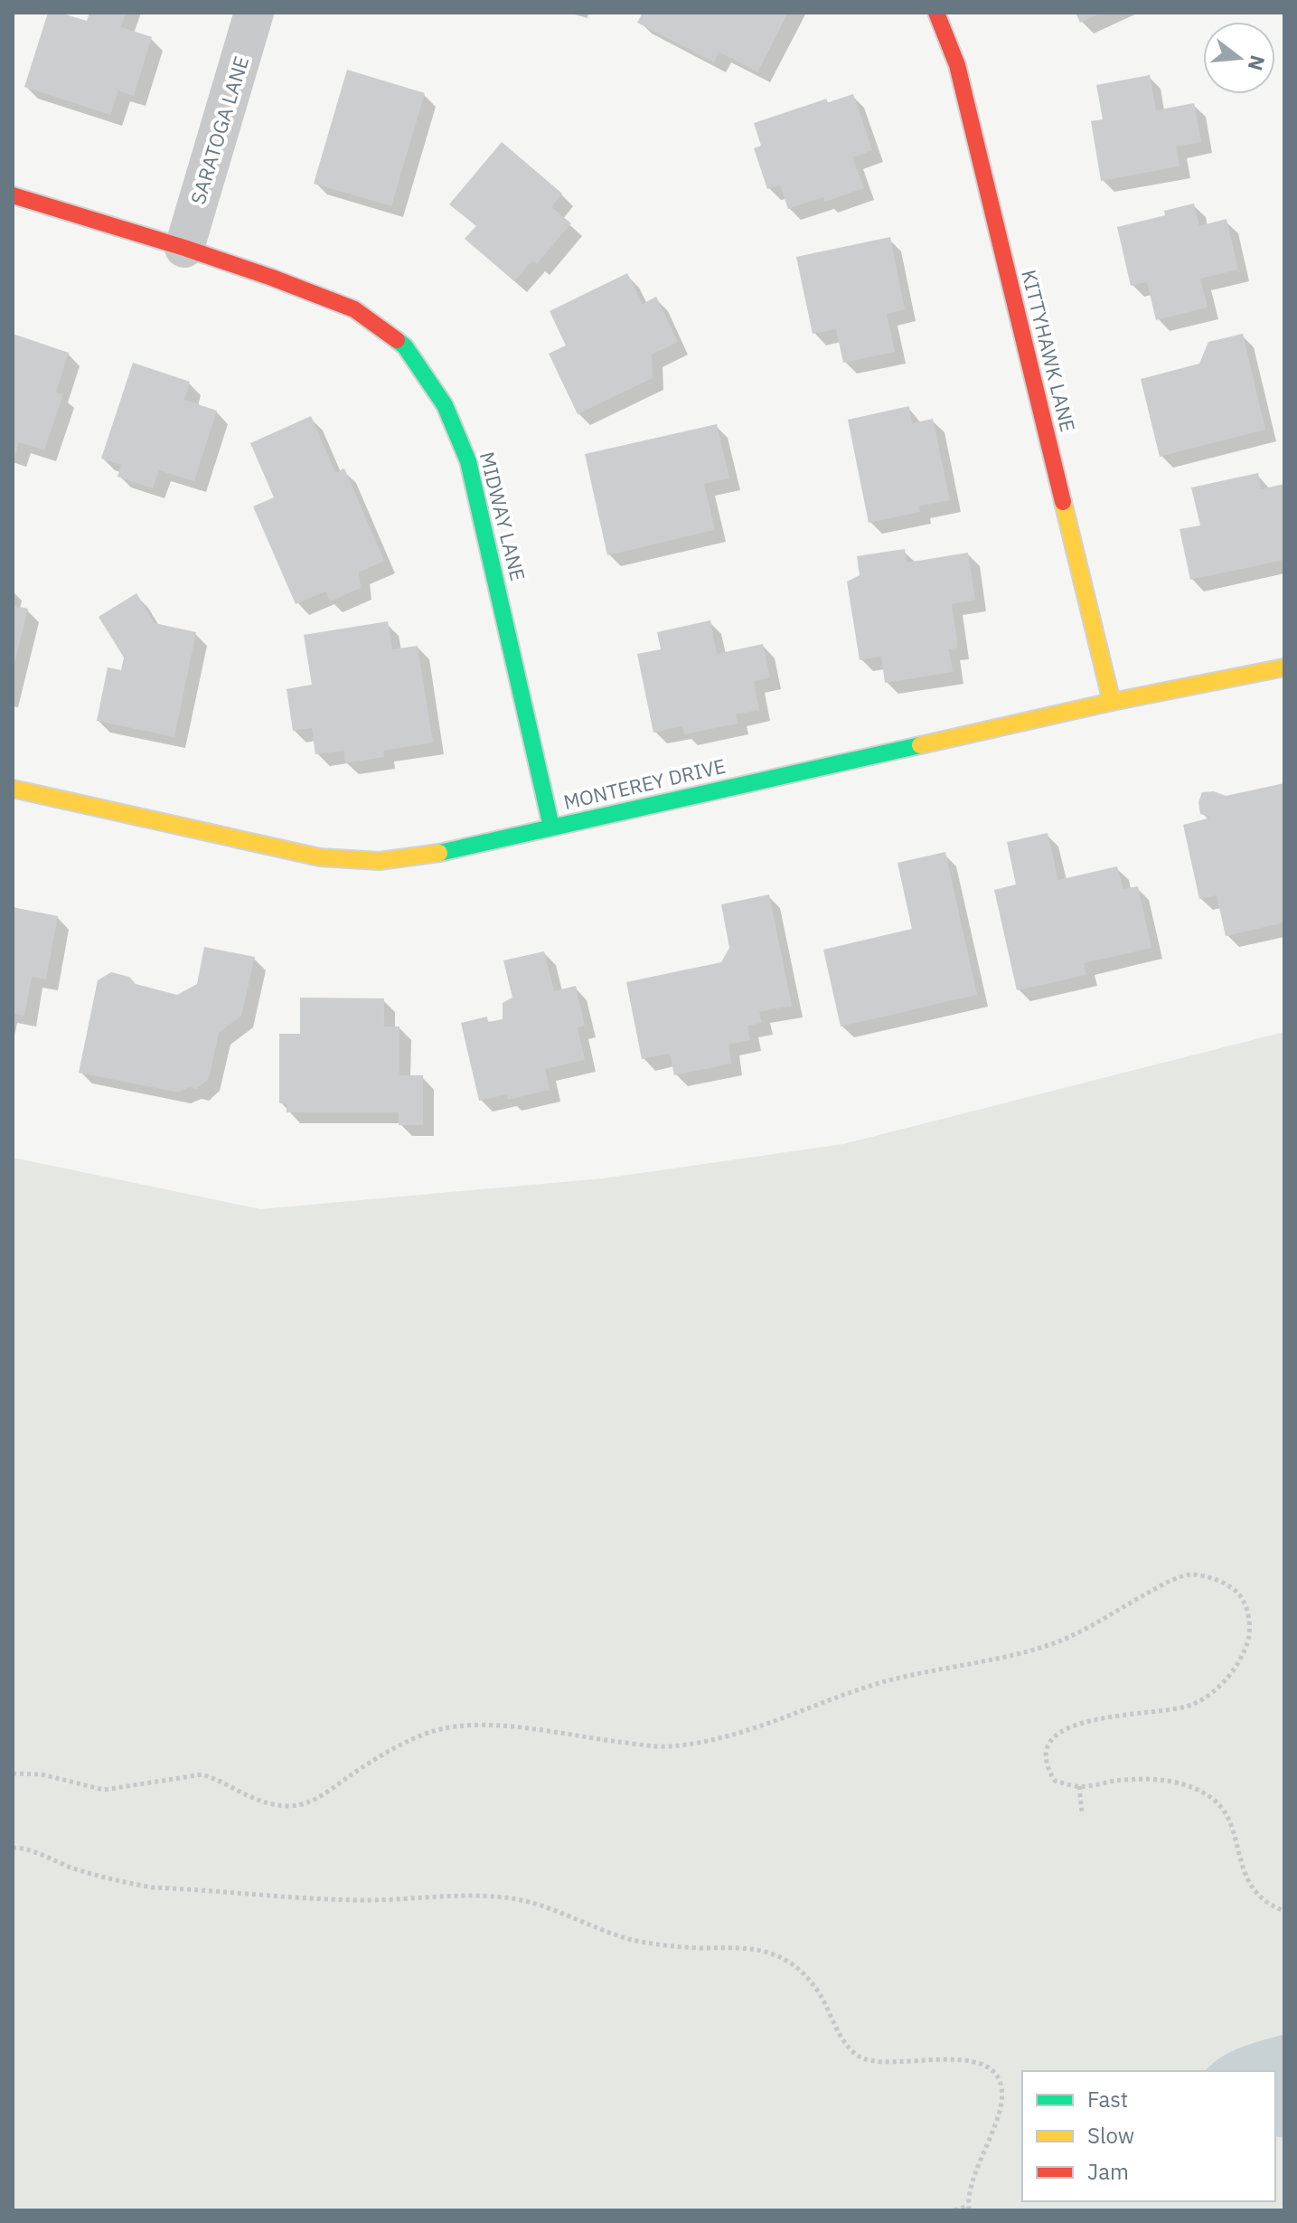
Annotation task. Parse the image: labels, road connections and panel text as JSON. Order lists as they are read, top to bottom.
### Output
{
  "streets": {
    "street": [
      "SARATOGA LANE",
      "KITTYHAWK LANE",
      "MIDWAY LANE",
      "MONTEREY DRIVE"
    ]
  },
  "crossings": [
    ["SARATOGA LANE", "MIDWAY LANE"],
    ["KITTYHAWK LANE", "MONTEREY DRIVE"],
    ["MIDWAY LANE", "MONTEREY DRIVE"]
  ],
  "legend": ["Fast", "Slow", "Jam"],
  "north": "right"
}
